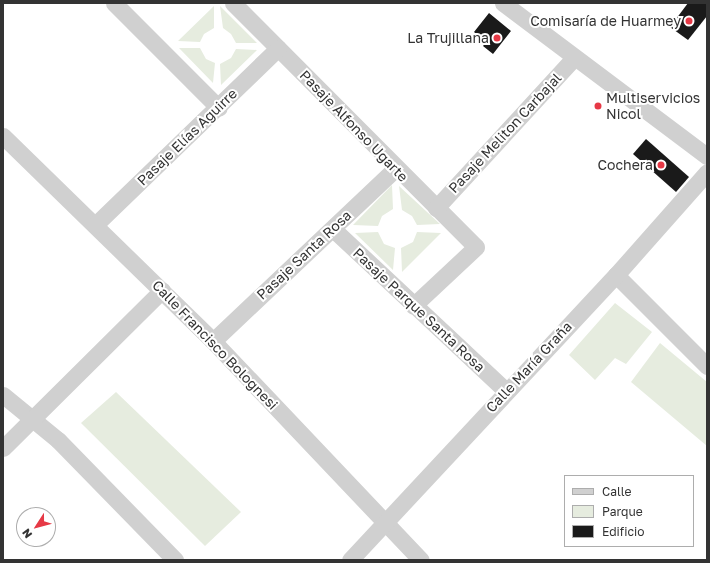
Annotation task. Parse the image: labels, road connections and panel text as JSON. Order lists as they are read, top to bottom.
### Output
{
  "streets": {
    "street": [
      "Pasaje Alfonso Ugarte",
      "Pasaje Meliton Carbajal",
      "Pasaje Elías Aguirre",
      "Pasaje Santa Rosa",
      "Pasaje Parque Santa Rosa",
      "Calle Francisco Bolognesi",
      "Calle María Graña"
    ]
  },
  "crossings": [
    ["Pasaje Alfonso Ugarte", "Pasaje Meliton Carbajal"],
    ["Pasaje Alfonso Ugarte", "Pasaje Elías Aguirre"],
    ["Pasaje Alfonso Ugarte", "Pasaje Santa Rosa"],
    ["Pasaje Alfonso Ugarte", "Pasaje Parque Santa Rosa"],
    ["Pasaje Elías Aguirre", "Calle Francisco Bolognesi"],
    ["Pasaje Santa Rosa", "Pasaje Parque Santa Rosa"],
    ["Pasaje Santa Rosa", "Calle Francisco Bolognesi"],
    ["Pasaje Parque Santa Rosa", "Calle María Graña"],
    ["Calle Francisco Bolognesi", "Calle María Graña"]
  ],
  "places": [
    "Comisaría de Huarmey",
    "La Trujillana",
    "Multiservicios Nicol",
    "Cochera"
  ],
  "legend": ["Calle", "Parque", "Edificio"],
  "north": "bottom left"
}
